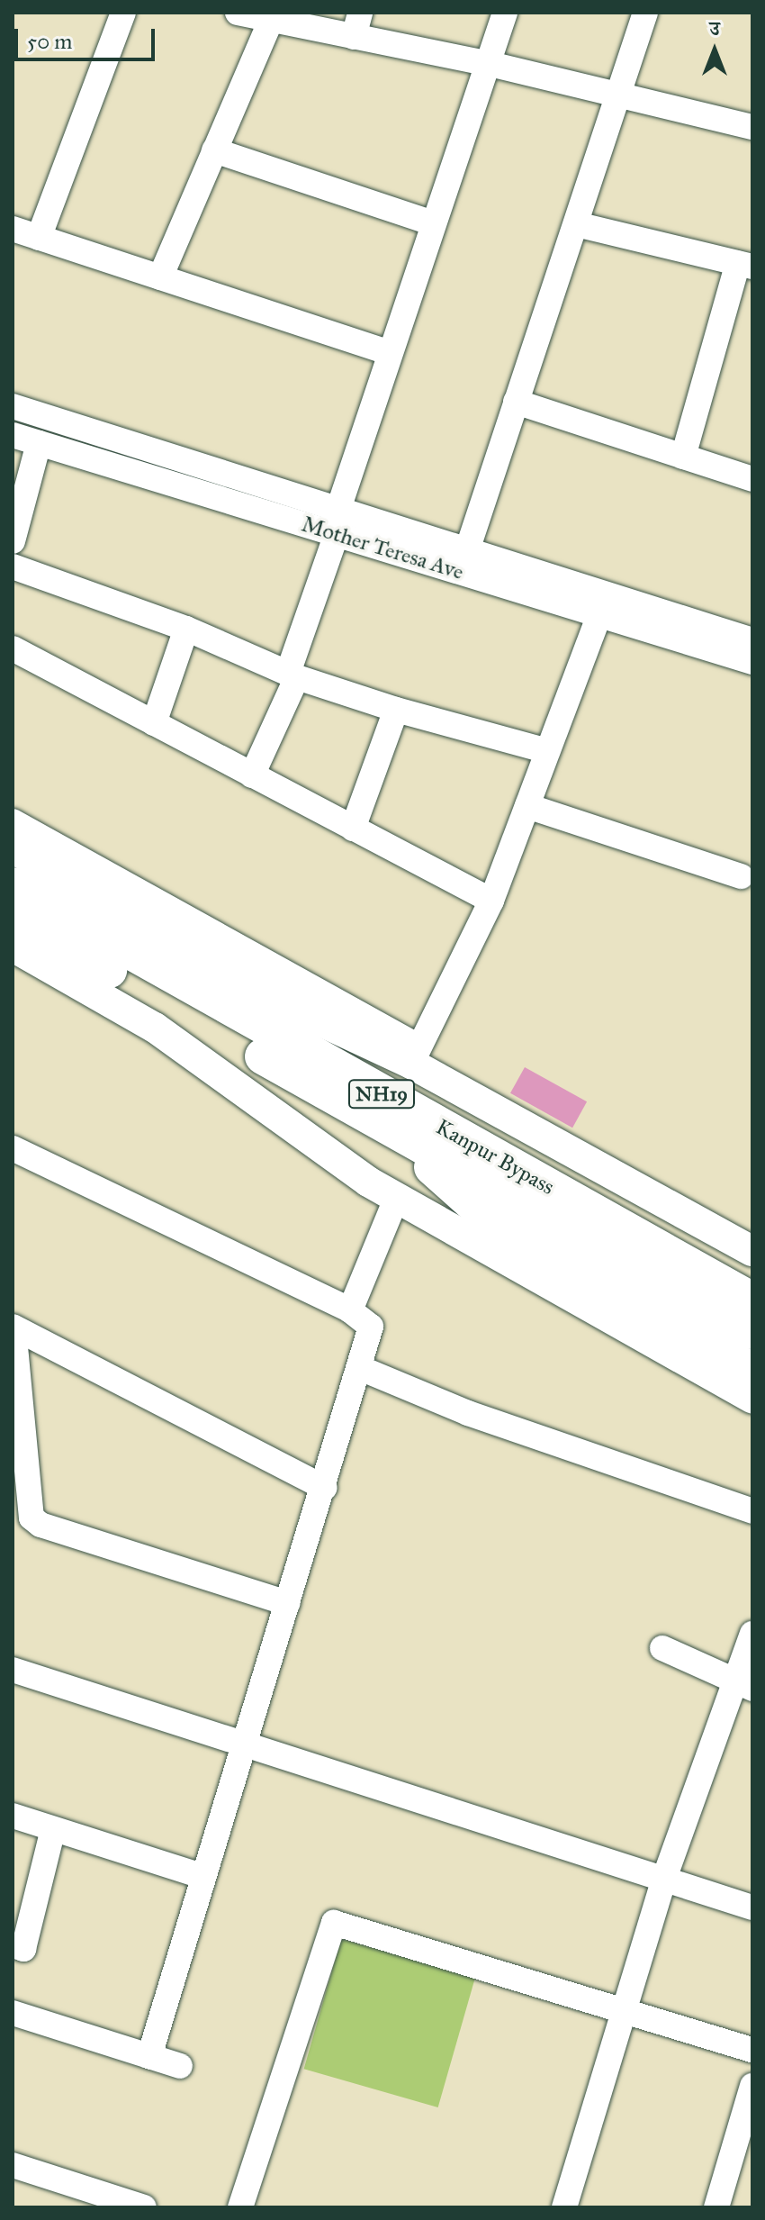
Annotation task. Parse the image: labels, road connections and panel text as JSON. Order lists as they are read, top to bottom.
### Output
{
  "streets": {
    "highway": ["NH19", "Kanpur Bypass"],
    "street": ["Mother Teresa Ave"]
  },
  "scale_bar": "50 m",
  "north": "top"
}
